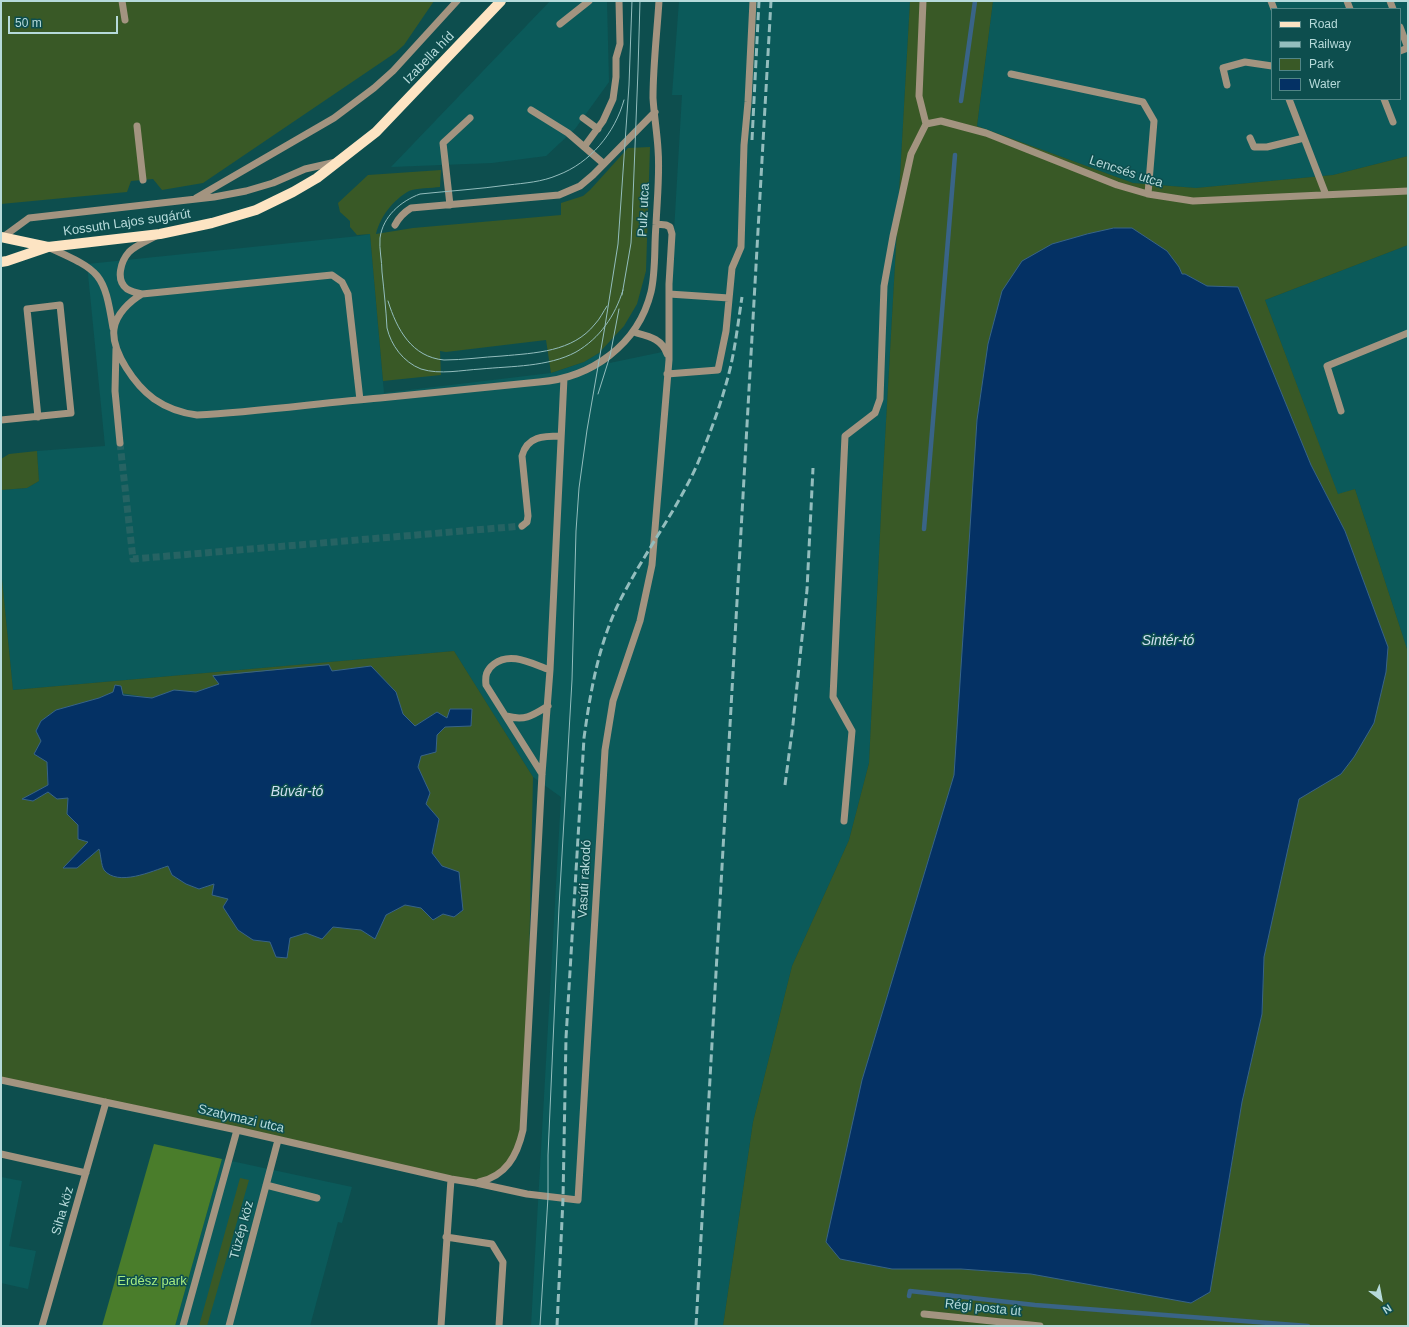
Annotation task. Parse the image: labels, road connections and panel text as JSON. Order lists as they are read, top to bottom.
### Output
{
  "streets": {
    "main road": ["Izabella híd", "Kossuth Lajos sugárút"],
    "street": [
      "Lencsés utca",
      "Pulz utca",
      "Vasúti rakodó",
      "Szatymazi utca",
      "Siha köz",
      "Tüzép köz",
      "Régi posta út"
    ]
  },
  "crossings": [
    ["Izabella híd", "Kossuth Lajos sugárút"],
    ["Pulz utca", "Vasúti rakodó"],
    ["Vasúti rakodó", "Szatymazi utca"],
    ["Szatymazi utca", "Siha köz"],
    ["Szatymazi utca", "Tüzép köz"]
  ],
  "water": ["Sintér-tó", "Búvár-tó"],
  "parks": ["Erdész park"],
  "legend": [
    "Road",
    "Railway",
    "Park",
    "Water"
  ],
  "scale_bar": "50 m",
  "north": "bottom right"
}
